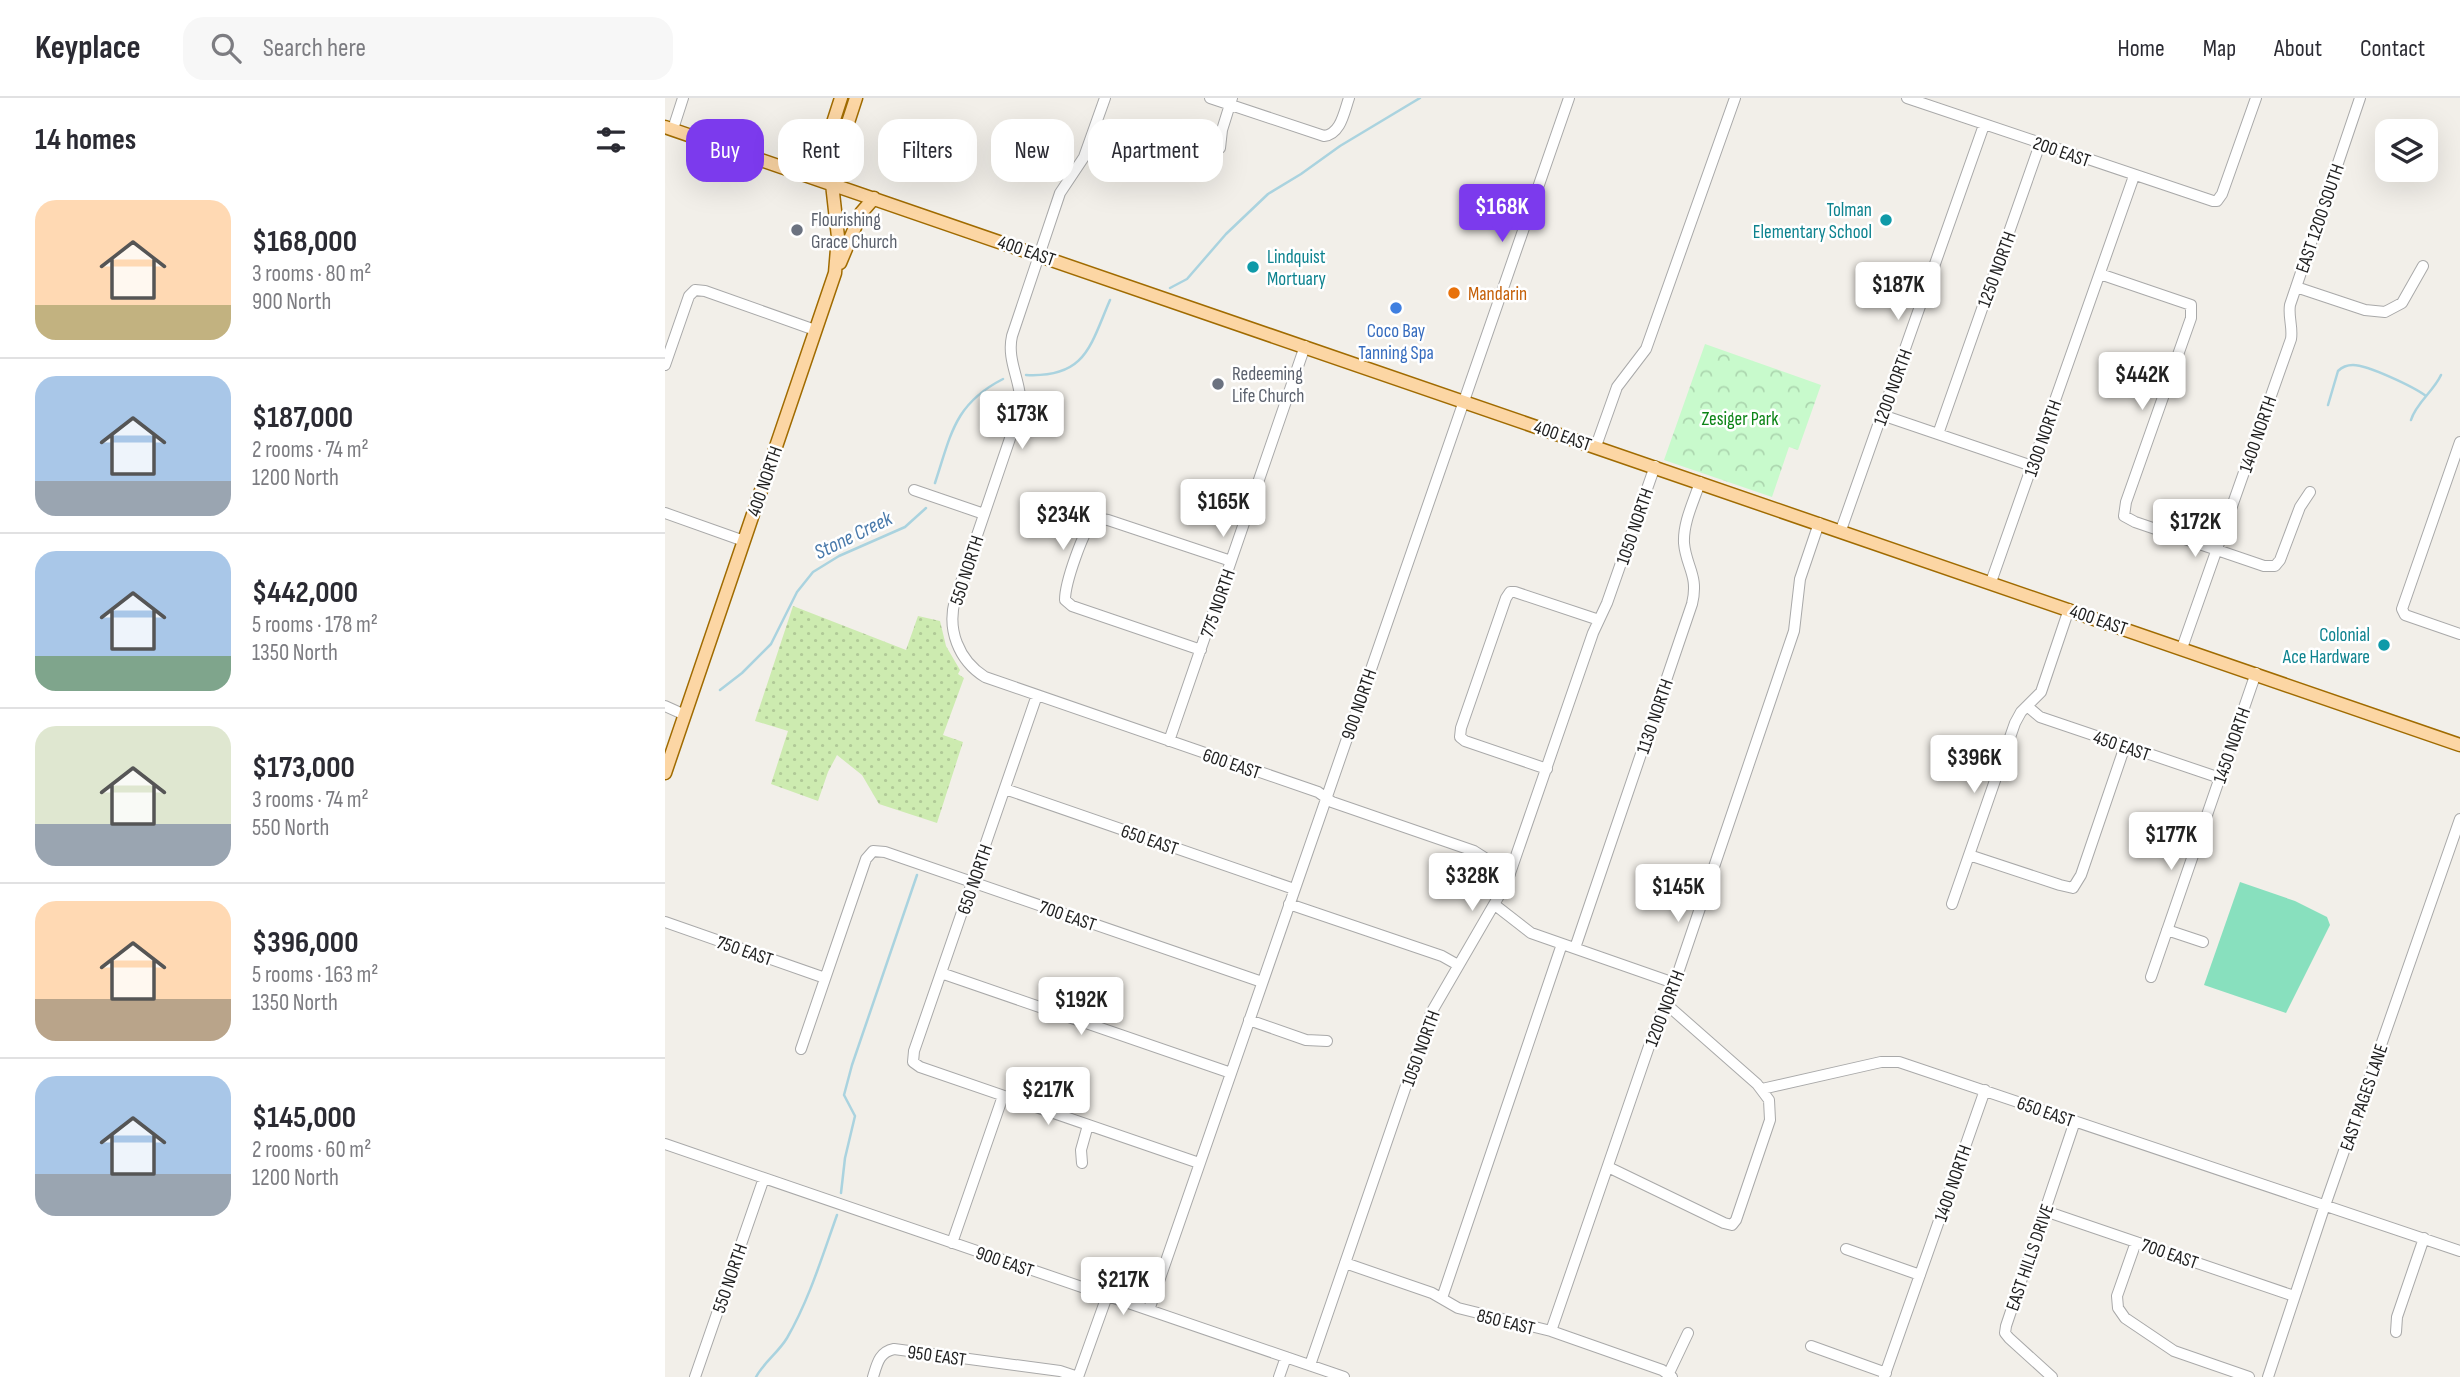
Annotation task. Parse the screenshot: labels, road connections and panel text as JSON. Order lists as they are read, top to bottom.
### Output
{
  "streets": {
    "main road": ["400 EAST", "400 NORTH"],
    "street": [
      "200 EAST",
      "EAST 1200 SOUTH",
      "1250 NORTH",
      "1200 NORTH",
      "1400 NORTH",
      "1300 NORTH",
      "1050 NORTH",
      "550 NORTH",
      "775 NORTH",
      "900 NORTH",
      "1130 NORTH",
      "450 EAST",
      "1450 NORTH",
      "600 EAST",
      "650 EAST",
      "650 NORTH",
      "700 EAST",
      "750 EAST",
      "EAST PAGES LANE",
      "EAST HILLS DRIVE",
      "900 EAST",
      "850 EAST",
      "950 EAST"
    ]
  },
  "crossings": [
    ["200 EAST", "1250 NORTH"],
    ["200 EAST", "1200 NORTH"],
    ["200 EAST", "1300 NORTH"],
    ["EAST 1200 SOUTH", "1400 NORTH"],
    ["400 EAST", "1200 NORTH"],
    ["400 EAST", "1400 NORTH"],
    ["400 EAST", "1300 NORTH"],
    ["400 EAST", "400 NORTH"],
    ["400 EAST", "1050 NORTH"],
    ["400 EAST", "550 NORTH"],
    ["400 EAST", "775 NORTH"],
    ["400 EAST", "900 NORTH"],
    ["400 EAST", "1130 NORTH"],
    ["400 EAST", "1450 NORTH"],
    ["1200 NORTH", "850 EAST"],
    ["1400 NORTH", "650 EAST"],
    ["1050 NORTH", "600 EAST"],
    ["1050 NORTH", "900 EAST"],
    ["1050 NORTH", "850 EAST"],
    ["550 NORTH", "600 EAST"],
    ["550 NORTH", "900 EAST"],
    ["775 NORTH", "600 EAST"],
    ["900 NORTH", "600 EAST"],
    ["900 NORTH", "650 EAST"],
    ["900 NORTH", "700 EAST"],
    ["900 NORTH", "900 EAST"],
    ["450 EAST", "1450 NORTH"],
    ["600 EAST", "650 NORTH"],
    ["650 EAST", "650 NORTH"],
    ["650 EAST", "EAST PAGES LANE"],
    ["650 EAST", "EAST HILLS DRIVE"],
    ["650 NORTH", "700 EAST"],
    ["700 EAST", "750 EAST"],
    ["700 EAST", "EAST PAGES LANE"],
    ["700 EAST", "EAST HILLS DRIVE"]
  ],
  "water": ["Stone Creek"],
  "parks": ["Zesiger Park"],
  "places": [
    "Tolman Elementary School",
    "Flourishing Grace Church",
    "Lindquist Mortuary",
    "Mandarin",
    "Coco Bay Tanning Spa",
    "Redeeming Life Church",
    "Colonial Ace Hardware"
  ],
  "page": {
    "header": "Keyplace",
    "search": "Search here",
    "nav": [
      "Home",
      "Map",
      "About",
      "Contact"
    ],
    "heading": "14 homes",
    "chip": [
      "Buy",
      "Rent",
      "Filters",
      "New",
      "Apartment"
    ],
    "list": [
      {
        "name": "$168,000",
        "note": "3 rooms · 80 m² · 900 North"
      },
      {
        "name": "$187,000",
        "note": "2 rooms · 74 m² · 1200 North"
      },
      {
        "name": "$442,000",
        "note": "5 rooms · 178 m² · 1350 North"
      },
      {
        "name": "$173,000",
        "note": "3 rooms · 74 m² · 550 North"
      },
      {
        "name": "$396,000",
        "note": "5 rooms · 163 m² · 1350 North"
      },
      {
        "name": "$145,000",
        "note": "2 rooms · 60 m² · 1200 North"
      }
    ],
    "price": [
      "$168K",
      "$187K",
      "$442K",
      "$173K",
      "$165K",
      "$234K",
      "$172K",
      "$396K",
      "$177K",
      "$328K",
      "$145K",
      "$192K",
      "$217K",
      "$217K"
    ]
  }
}
